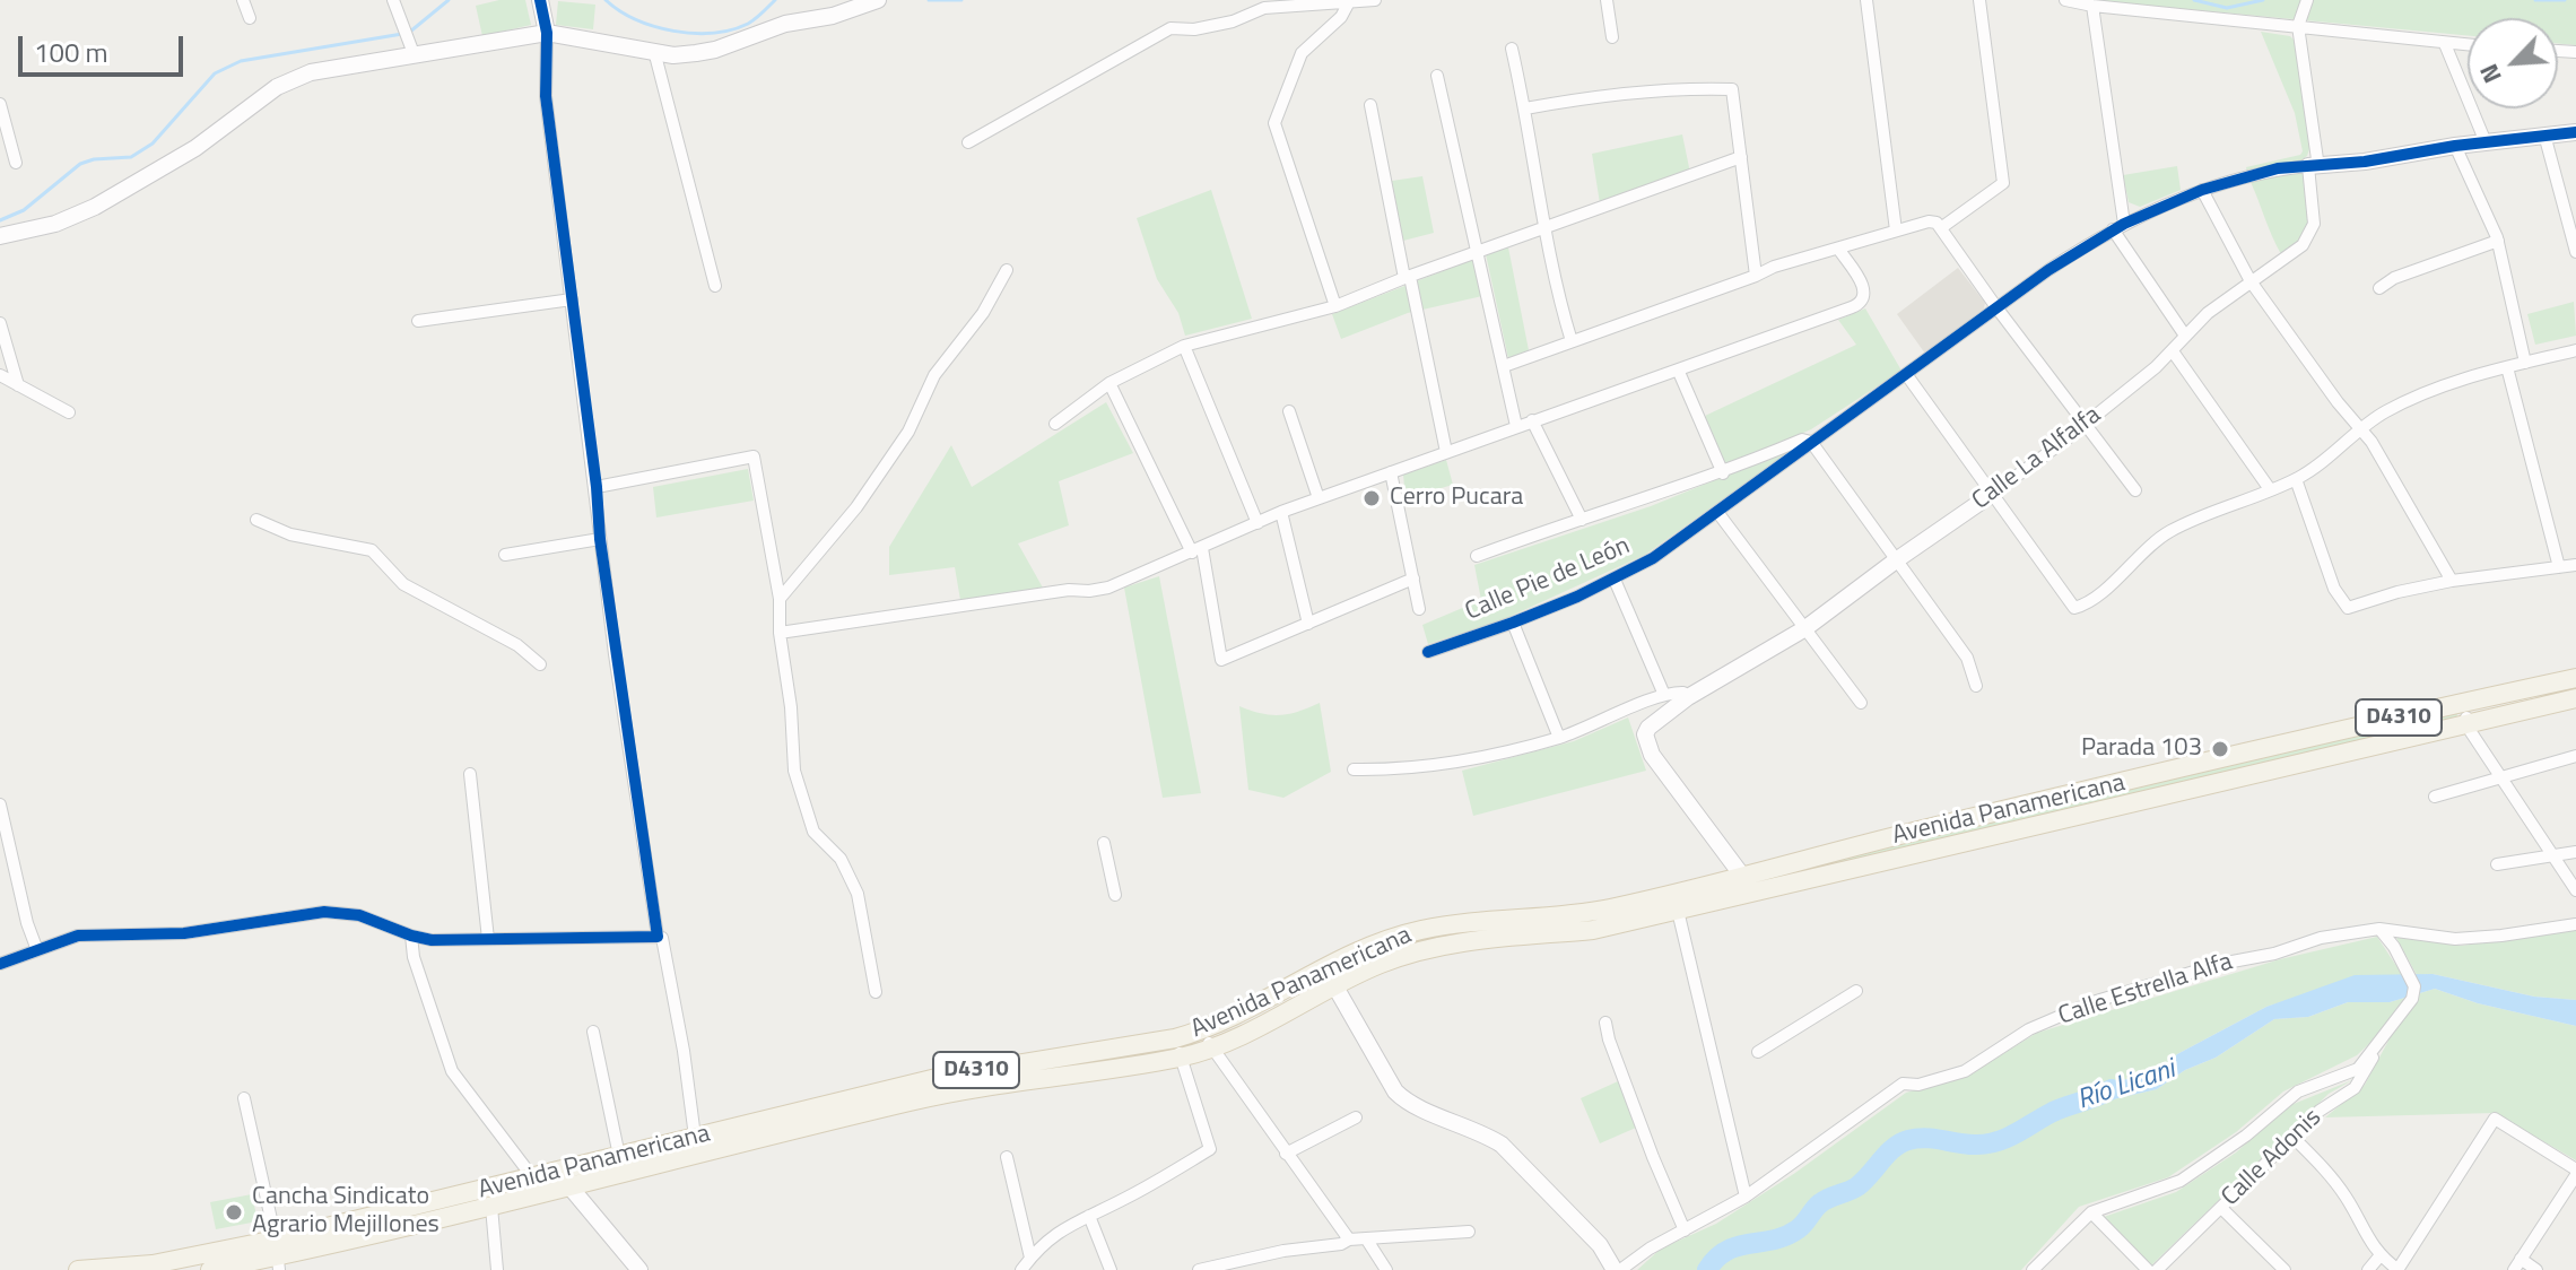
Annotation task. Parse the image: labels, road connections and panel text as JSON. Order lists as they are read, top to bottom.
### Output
{
  "streets": {
    "main road": ["D4310", "Avenida Panamericana"],
    "street": [
      "Calle La Alfalfa",
      "Calle Pie de León",
      "Calle Estrella Alfa",
      "Calle Adonis"
    ]
  },
  "crossings": [
    ["Calle La Alfalfa", "Calle Pie de León"],
    ["Calle La Alfalfa", "Avenida Panamericana"]
  ],
  "water": ["Río Licani"],
  "places": ["Cerro Pucara", "Parada 103", "Cancha Sindicato Agrario Mejillones"],
  "scale_bar": "100 m",
  "north": "bottom left"
}
